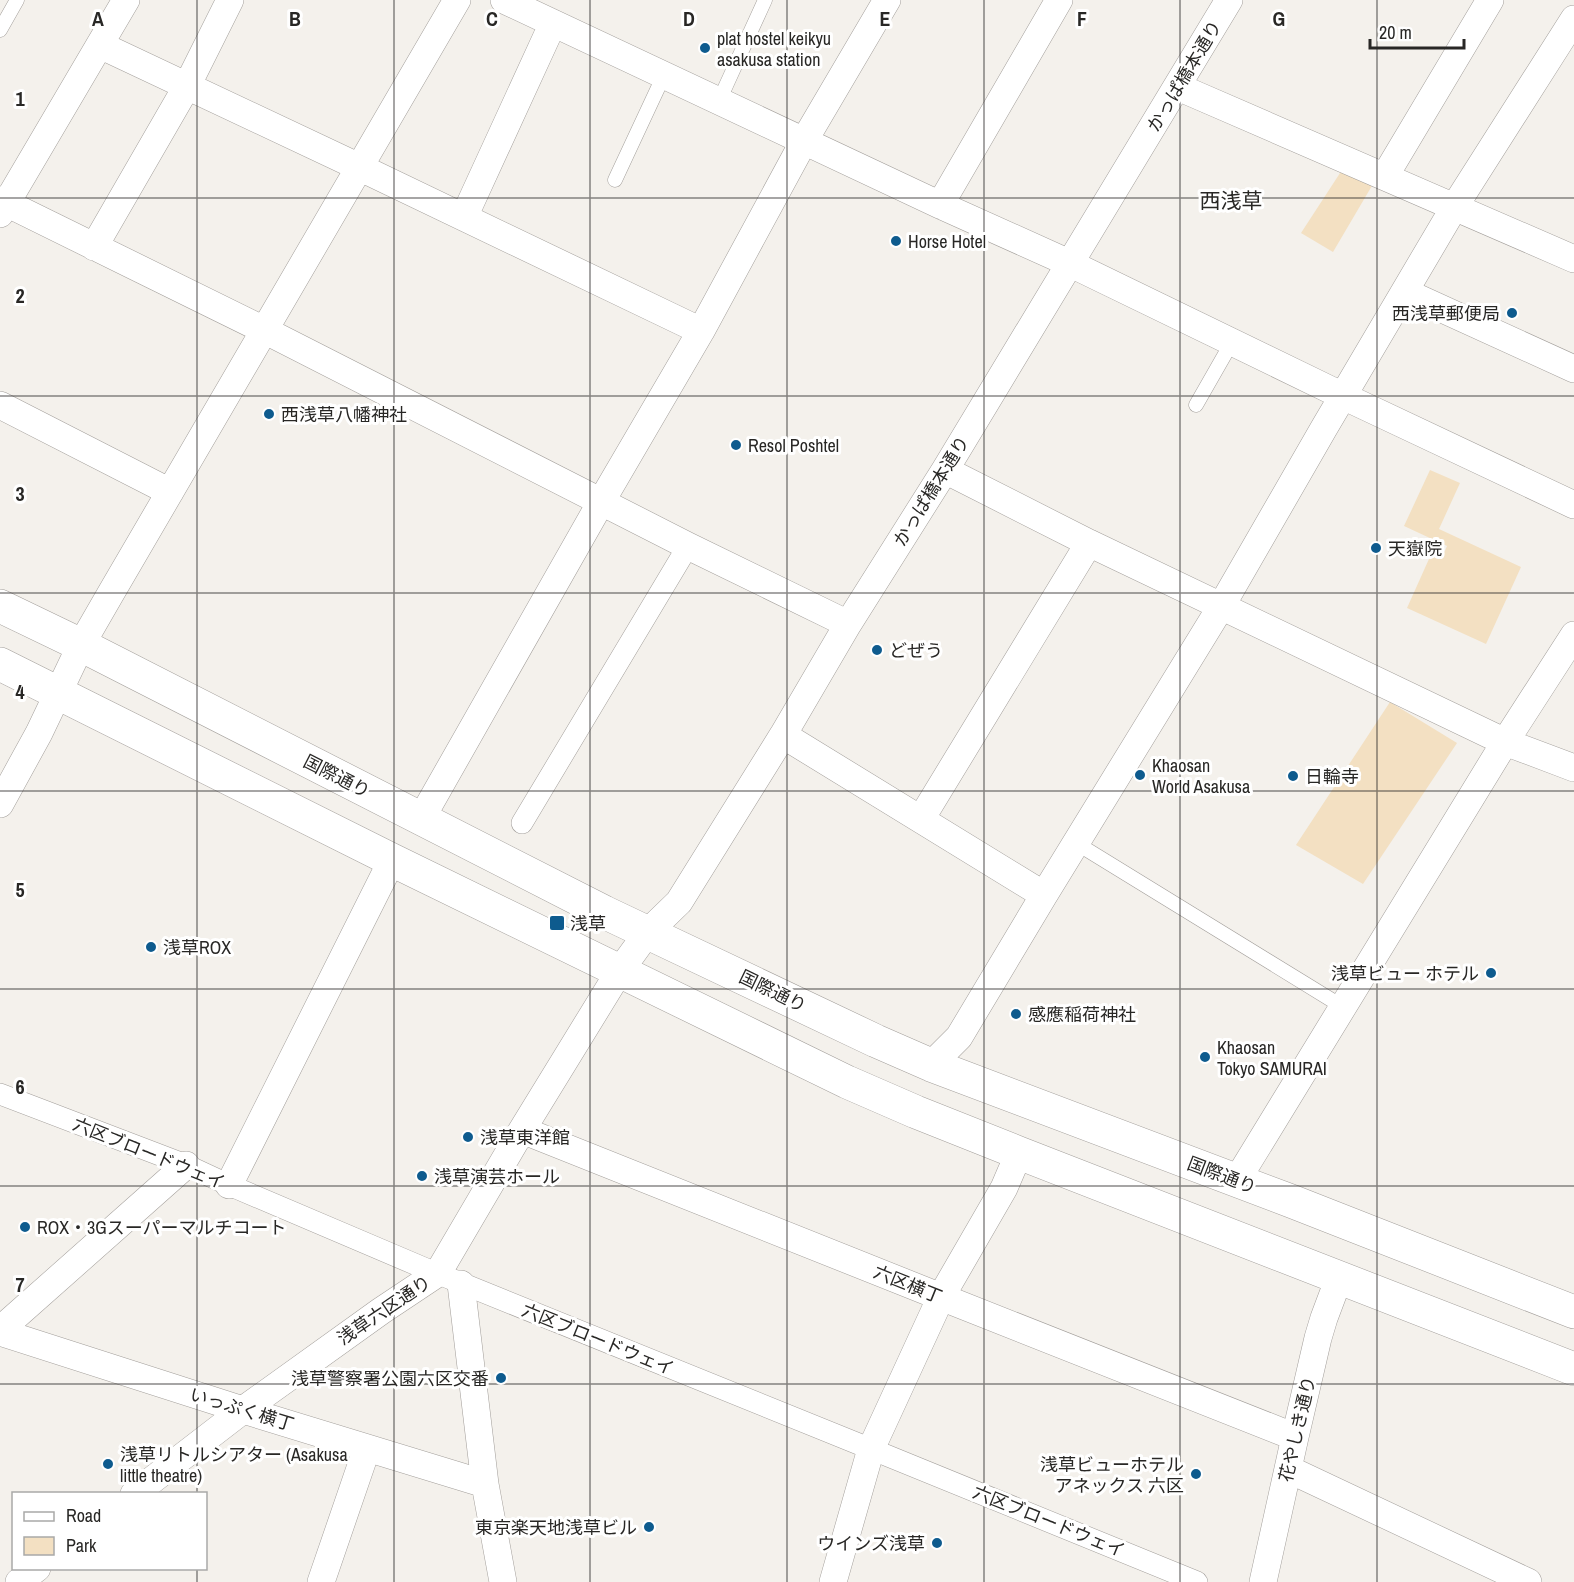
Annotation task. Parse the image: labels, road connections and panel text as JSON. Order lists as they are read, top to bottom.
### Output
{
  "streets": {
    "main road": ["国際通り"],
    "street": [
      "かっぱ橋本通り",
      "六区ブロードウェイ",
      "六区横丁",
      "浅草六区通り",
      "いっぷく横丁",
      "花やしき通り"
    ]
  },
  "crossings": [
    ["かっぱ橋本通り", "国際通り"],
    ["かっぱ橋本通り", "浅草六区通り"],
    ["六区ブロードウェイ", "浅草六区通り"],
    ["六区横丁", "浅草六区通り"],
    ["六区横丁", "花やしき通り"],
    ["浅草六区通り", "いっぷく横丁"]
  ],
  "districts": ["西浅草"],
  "places": {
    "other": [
      "plat hostel keikyu asakusa station",
      "Horse Hotel",
      "西浅草郵便局",
      "西浅草八幡神社",
      "Resol Poshtel",
      "天嶽院",
      "どぜう",
      "Khaosan World Asakusa",
      "日輪寺",
      "浅草ROX",
      "浅草ビュー ホテル",
      "感應稲荷神社",
      "Khaosan Tokyo SAMURAI",
      "浅草東洋館",
      "浅草演芸ホール",
      "ROX・3Gスーパーマルチコート",
      "浅草警察署公園六区交番",
      "浅草リトルシアター (Asakusa little theatre)",
      "浅草ビューホテル アネックス 六区",
      "東京楽天地浅草ビル",
      "ウインズ浅草"
    ],
    "transit": ["浅草"]
  },
  "legend": ["Road", "Park"],
  "scale_bar": "20 m",
  "grid": {
    "columns": [
      "A",
      "B",
      "C",
      "D",
      "E",
      "F",
      "G"
    ],
    "rows": [
      "1",
      "2",
      "3",
      "4",
      "5",
      "6",
      "7"
    ]
  }
}
